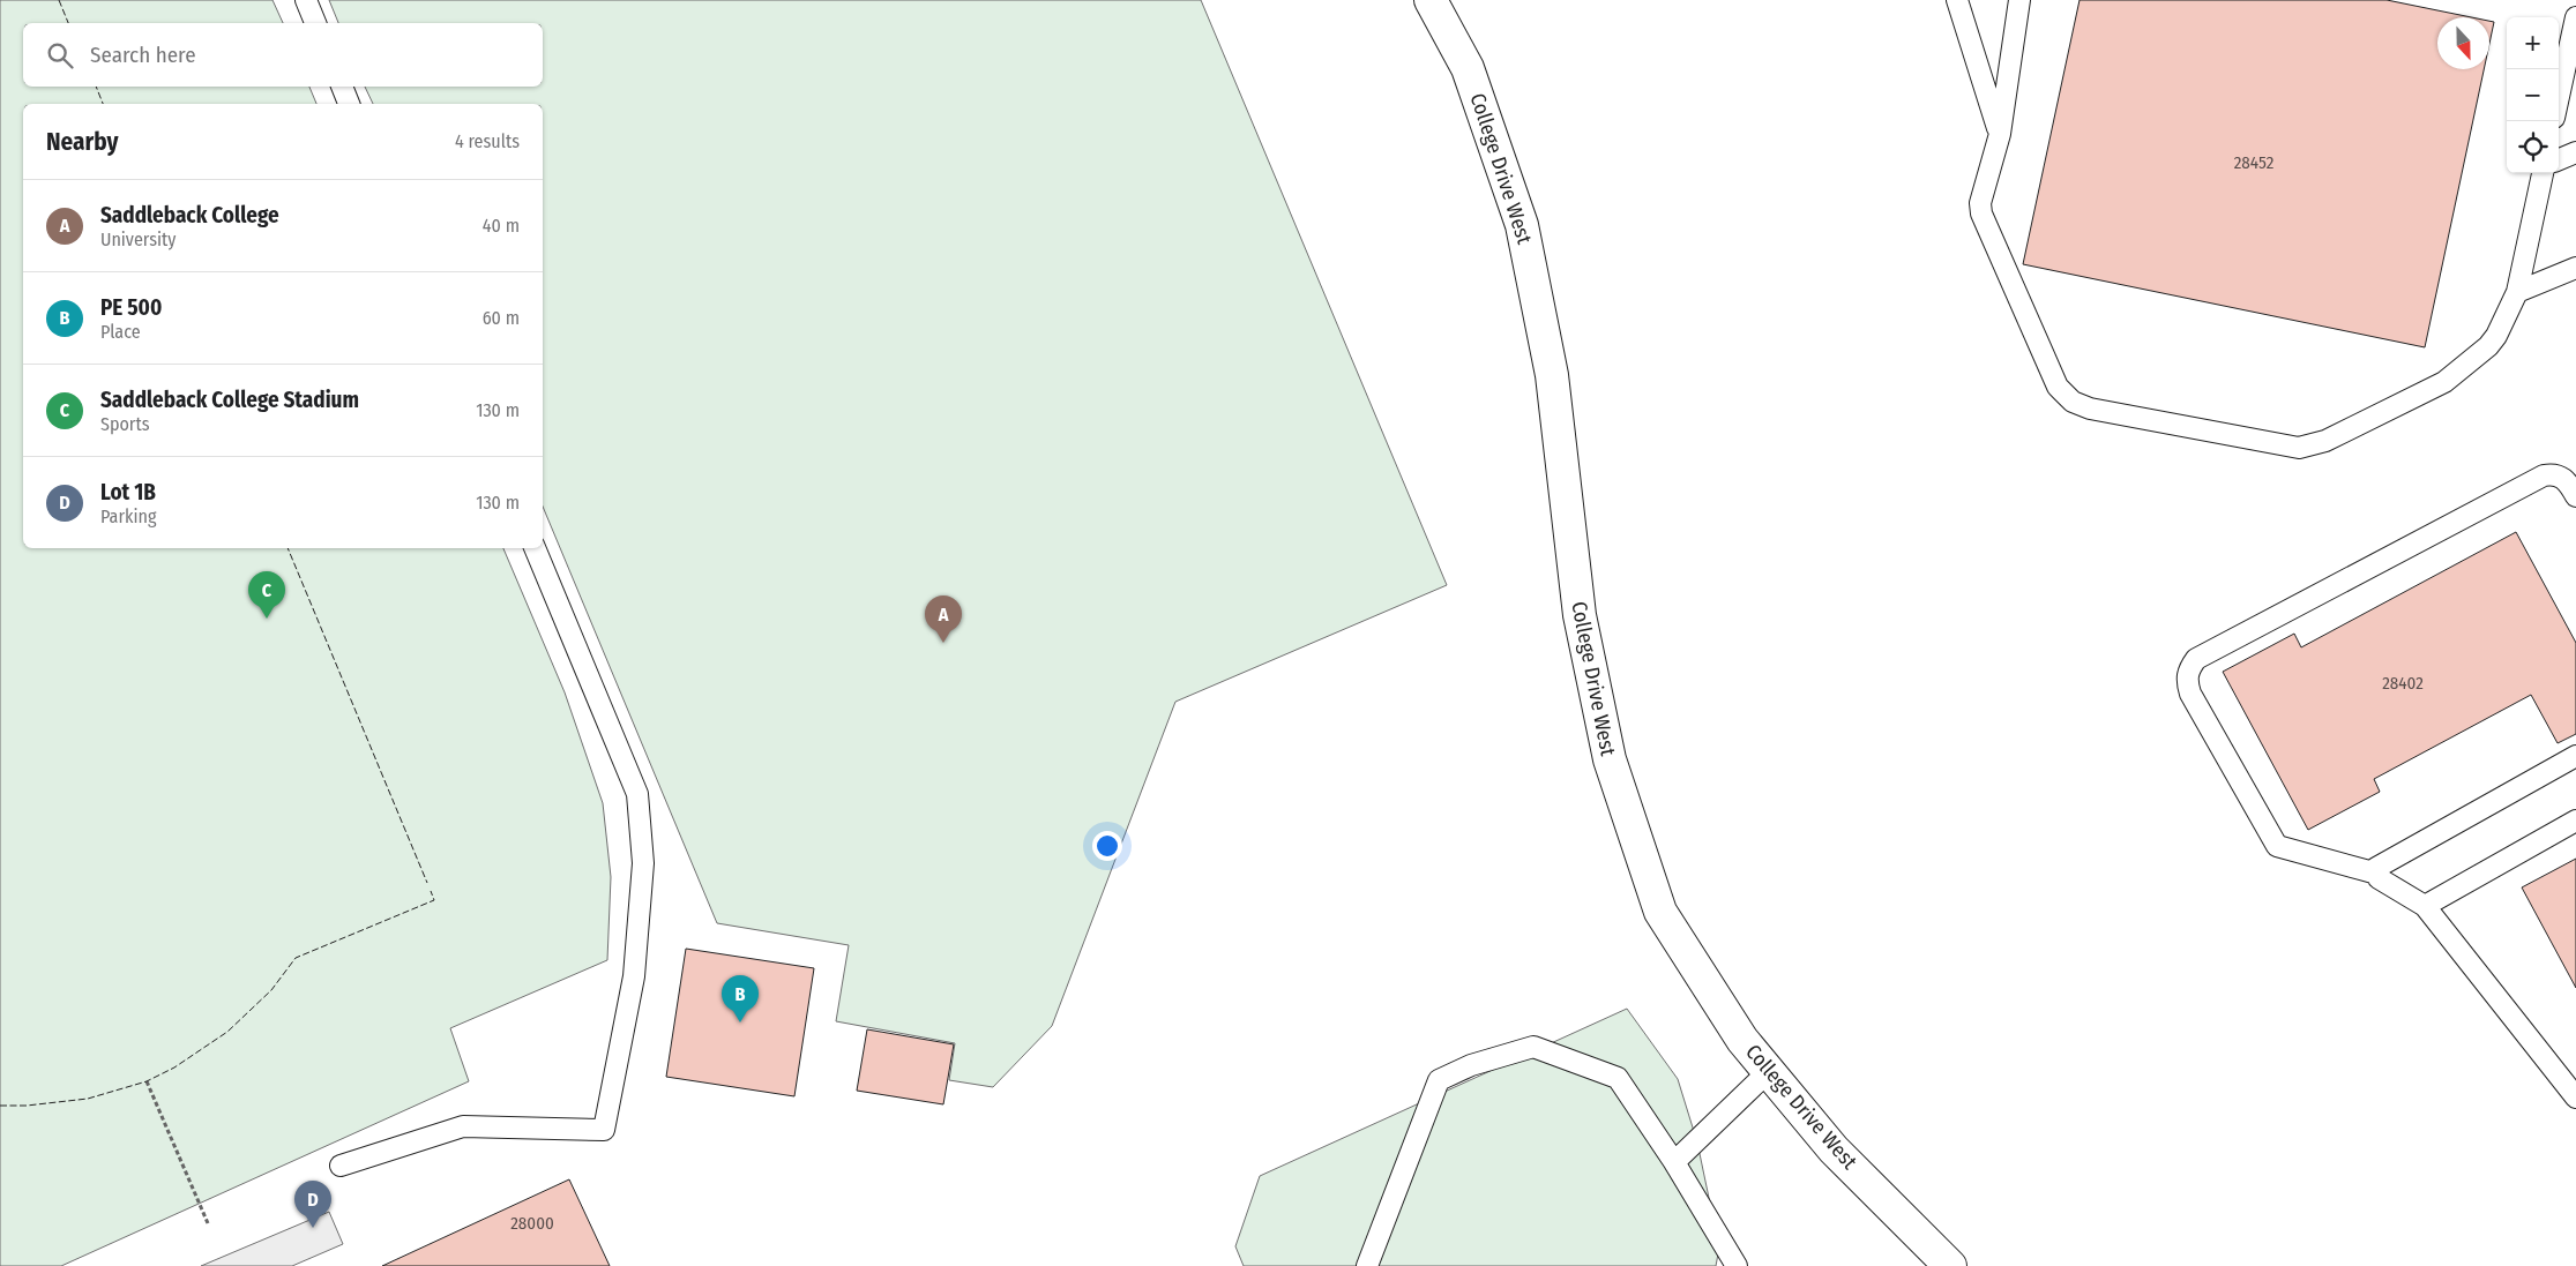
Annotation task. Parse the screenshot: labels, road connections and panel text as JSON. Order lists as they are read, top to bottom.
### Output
{
  "streets": {
    "street": ["College Drive West"]
  },
  "house_numbers": ["28452", "28402", "28000"],
  "north": "bottom",
  "page": {
    "map_buttons": ["+", "−"],
    "search": "Search here",
    "heading": ["Nearby", "4 results"],
    "list": [
      {
        "mark": "A",
        "name": "Saddleback College",
        "note": "University",
        "value": "40 m"
      },
      {
        "mark": "B",
        "name": "PE 500",
        "note": "Place",
        "value": "60 m"
      },
      {
        "mark": "C",
        "name": "Saddleback College Stadium",
        "note": "Sports",
        "value": "130 m"
      },
      {
        "mark": "D",
        "name": "Lot 1B",
        "note": "Parking",
        "value": "130 m"
      }
    ],
    "pins": [
      "C",
      "A",
      "B",
      "D"
    ]
  }
}
